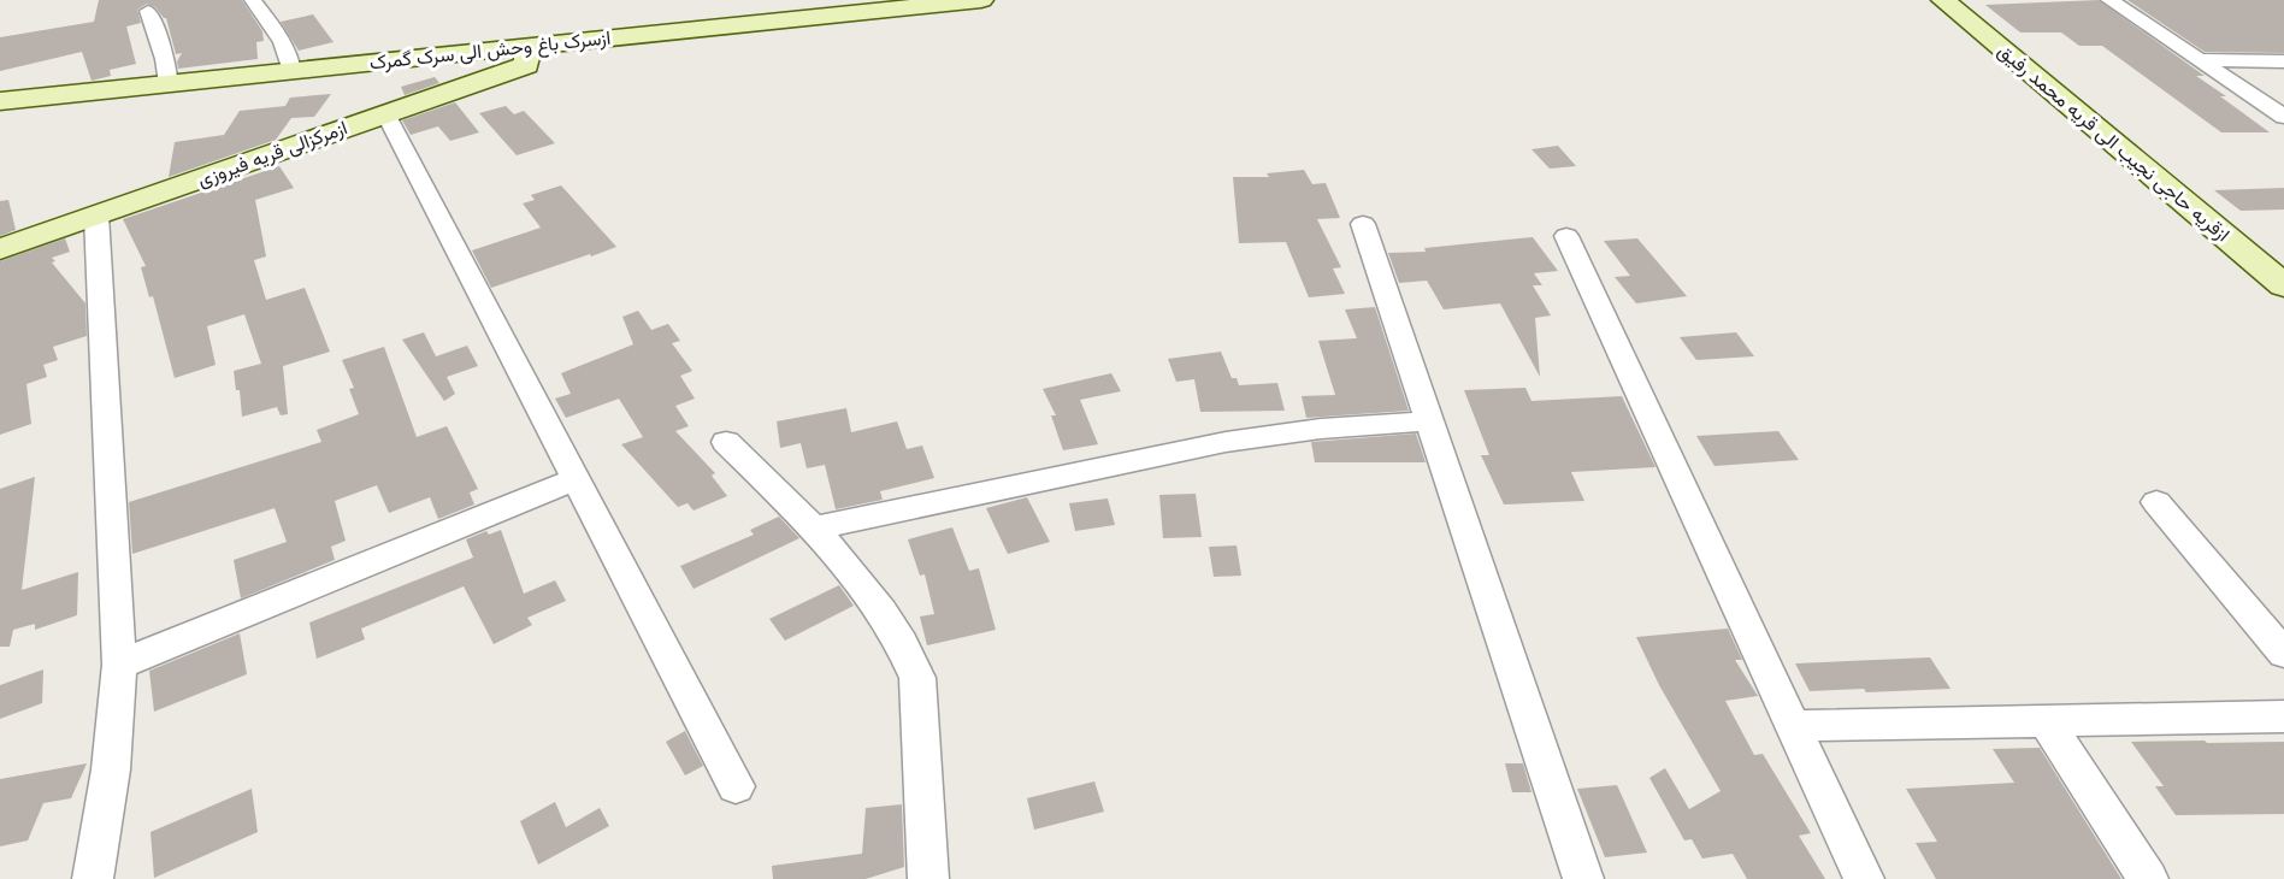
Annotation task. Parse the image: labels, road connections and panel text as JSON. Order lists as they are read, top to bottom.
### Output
{
  "streets": {
    "main road": ["ازسرک باغ وحش الی سرک گمرک", "ازقریه حاجی نجیب الی قریه محمد رفیق", "ازمرکزالی قریه فیروزی"]
  },
  "crossings": [
    ["ازسرک باغ وحش الی سرک گمرک", "ازمرکزالی قریه فیروزی"]
  ]
}
